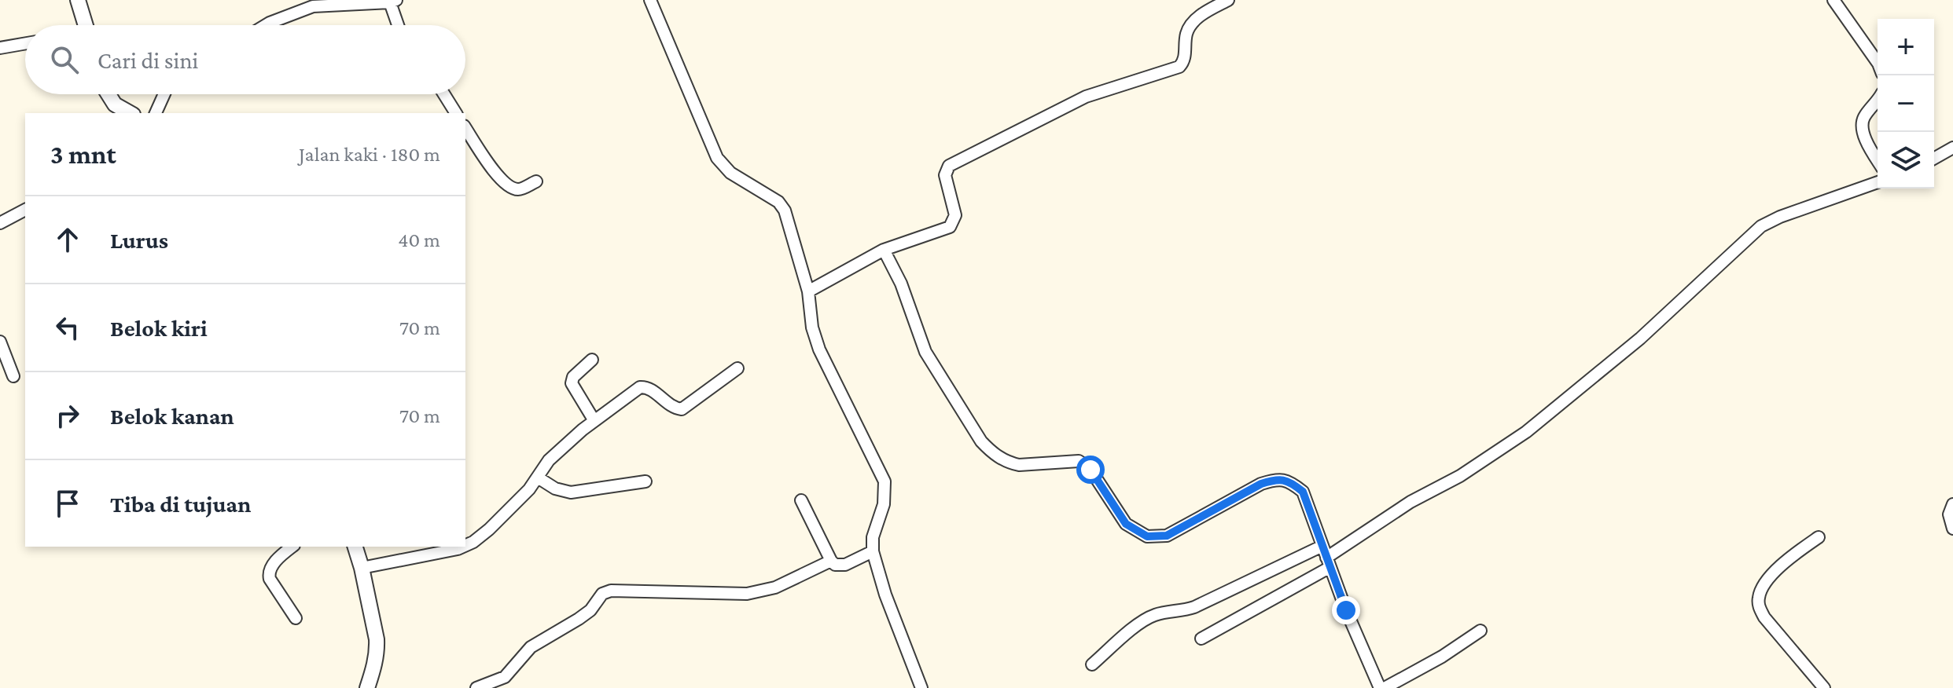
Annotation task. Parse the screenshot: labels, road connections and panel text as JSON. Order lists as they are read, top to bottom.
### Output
{
  "page": {
    "map_buttons": ["+", "−"],
    "search": "Cari di sini",
    "heading": ["3 mnt", "Jalan kaki · 180 m"],
    "list": [
      ["Lurus", "40 m"],
      ["Belok kiri", "70 m"],
      ["Belok kanan", "70 m"],
      "Tiba di tujuan"
    ]
  }
}
